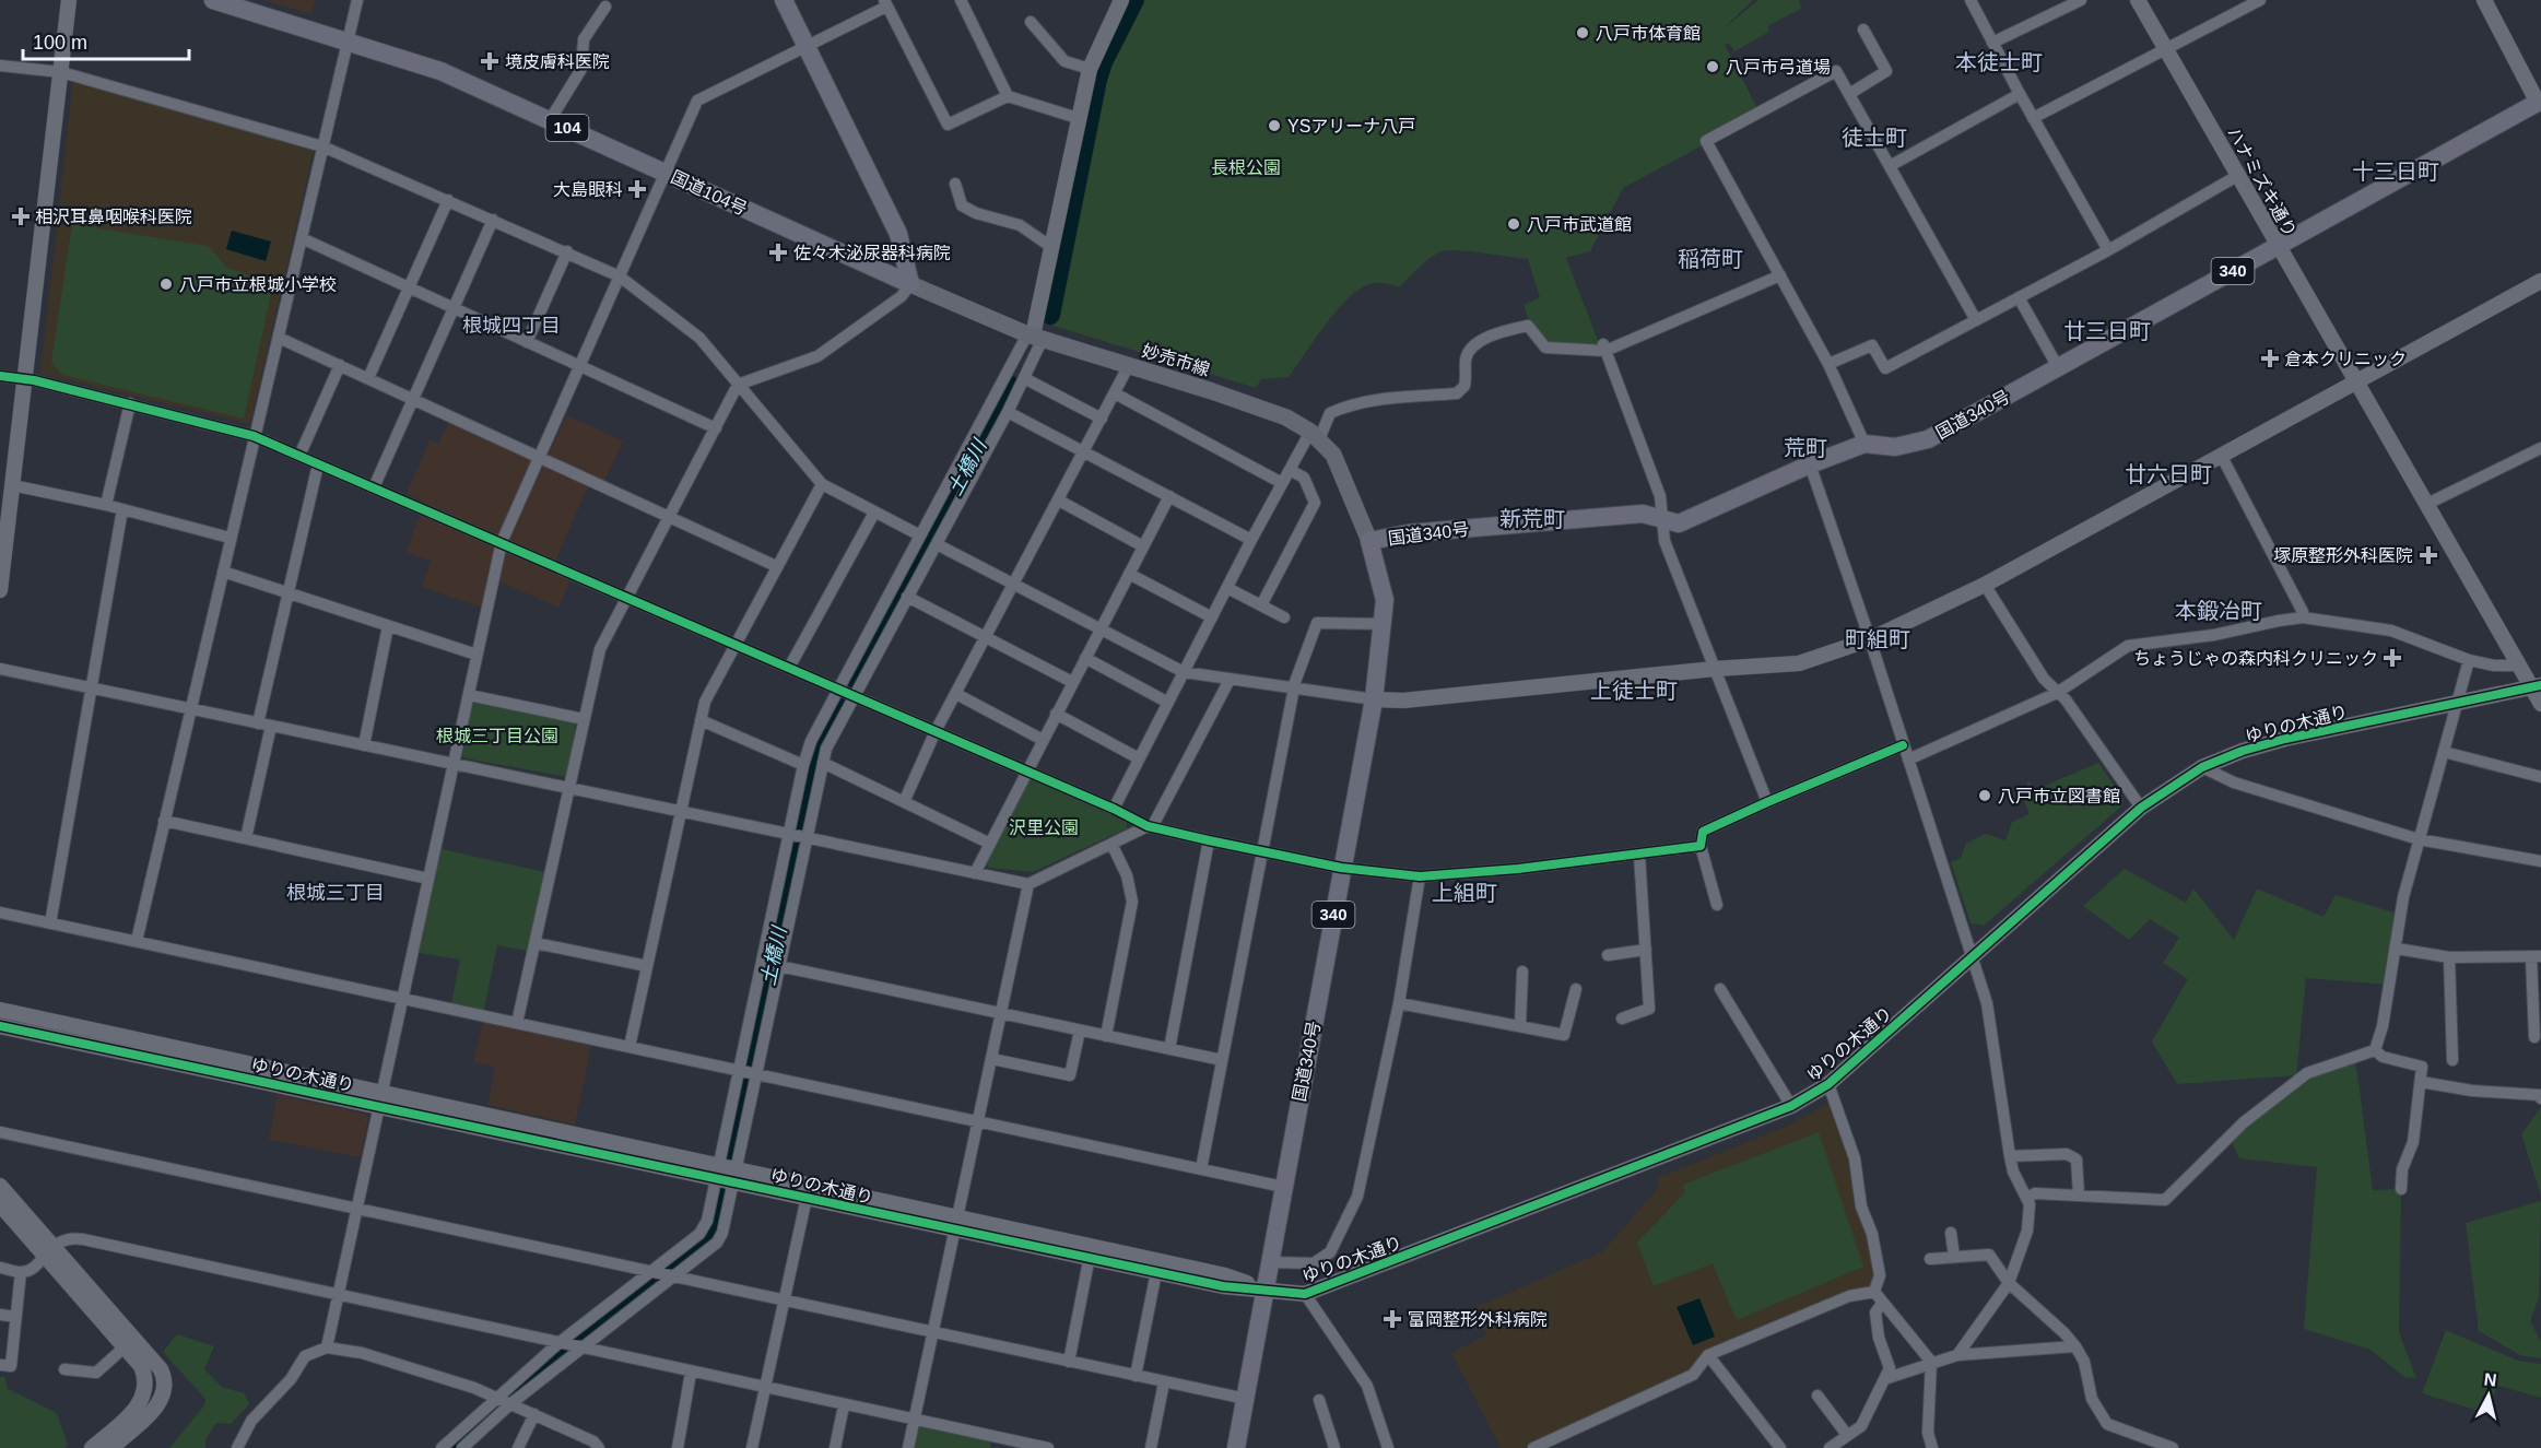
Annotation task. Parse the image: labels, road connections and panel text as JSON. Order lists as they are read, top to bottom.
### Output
{
  "streets": {
    "highway": [
      "104",
      "国道104号",
      "340",
      "国道340号"
    ],
    "main road": ["妙売市線"],
    "street": ["ハナミズキ通り", "ゆりの木通り"]
  },
  "crossings": [
    ["ハナミズキ通り", "国道340号"],
    ["ハナミズキ通り", "ゆりの木通り"],
    ["国道104号", "妙売市線"],
    ["妙売市線", "国道340号"],
    ["国道340号", "ゆりの木通り"]
  ],
  "districts": [
    "本徒士町",
    "徒士町",
    "十三日町",
    "稲荷町",
    "根城四丁目",
    "廿三日町",
    "荒町",
    "廿六日町",
    "新荒町",
    "本鍛冶町",
    "町組町",
    "上徒士町",
    "根城三丁目",
    "上組町"
  ],
  "water": ["土橋川"],
  "parks": ["長根公園", "根城三丁目公園", "沢里公園"],
  "places": {
    "other": [
      "八戸市体育館",
      "八戸市弓道場",
      "YSアリーナ八戸",
      "八戸市武道館",
      "八戸市立根城小学校",
      "八戸市立図書館"
    ],
    "health": [
      "境皮膚科医院",
      "大島眼科",
      "相沢耳鼻咽喉科医院",
      "佐々木泌尿器科病院",
      "倉本クリニック",
      "塚原整形外科医院",
      "ちょうじゃの森内科クリニック",
      "富岡整形外科病院"
    ]
  },
  "scale_bar": "100 m",
  "north": "top"
}
